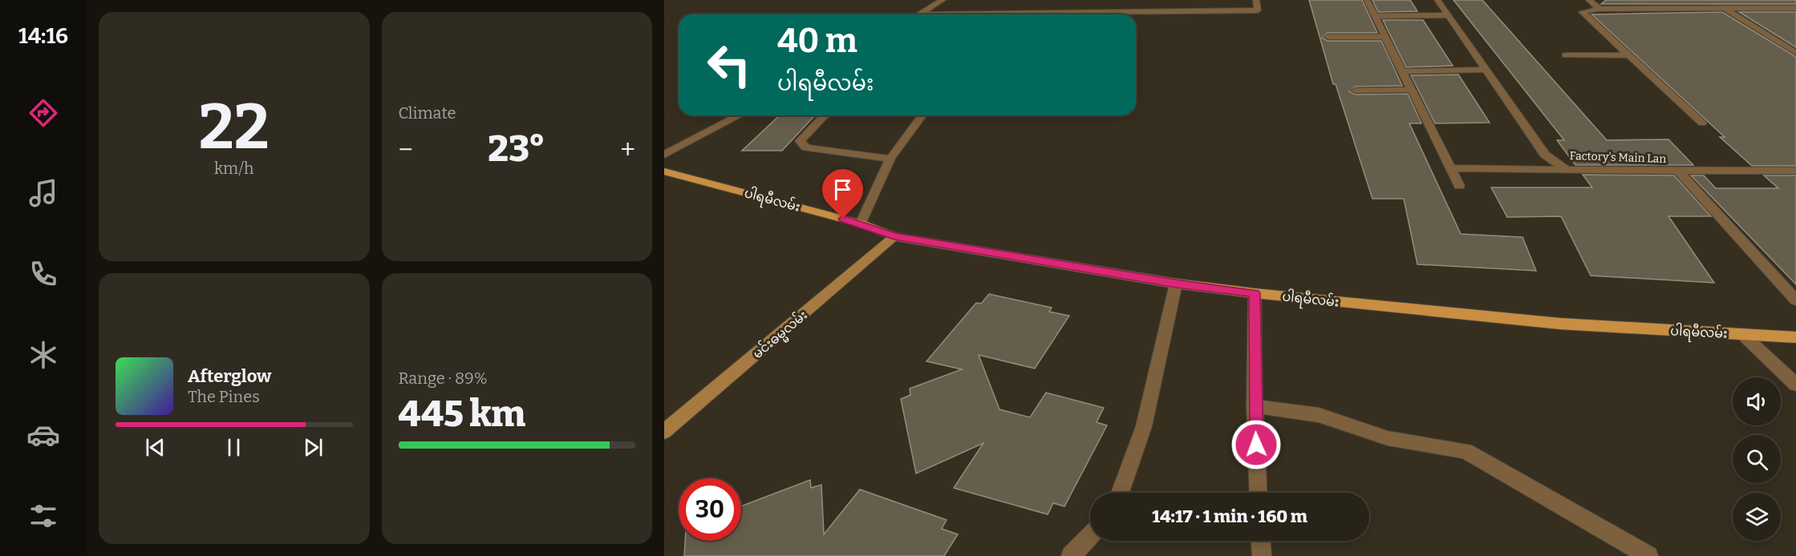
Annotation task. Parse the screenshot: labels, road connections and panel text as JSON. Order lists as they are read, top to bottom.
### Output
{
  "streets": {
    "main road": ["ပါရမီလမ်း", "မင်းဓမ္မလမ်း"],
    "street": ["Factory's Main Lan"]
  },
  "crossings": [
    ["ပါရမီလမ်း", "မင်းဓမ္မလမ်း"]
  ],
  "page": {
    "tabs": "14:16",
    "tile": [
      ["22", "km/h"],
      "Climate",
      ["Range · 89%", "445 km"]
    ],
    "turn": ["40 m", "ပါရမီလမ်း"],
    "heat": ["−", "23°", "+"],
    "song": ["Afterglow", "The Pines"],
    "limit": "30",
    "trip": "14:17 · 1 min · 160 m"
  }
}
